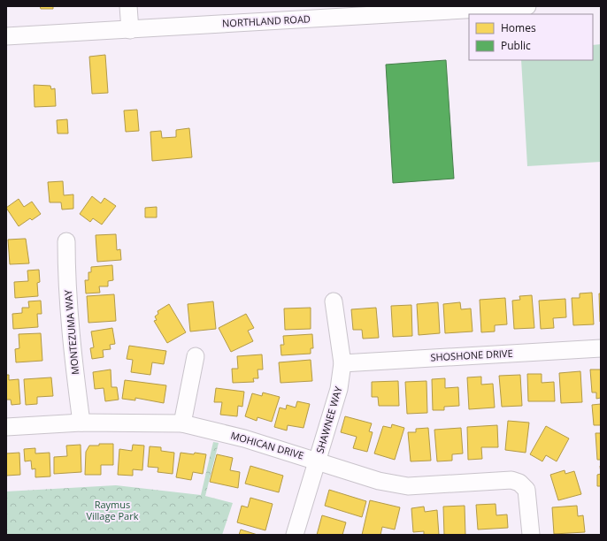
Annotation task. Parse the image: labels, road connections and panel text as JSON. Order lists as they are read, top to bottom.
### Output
{
  "streets": {
    "street": [
      "NORTHLAND ROAD",
      "MONTEZUMA WAY",
      "SHOSHONE DRIVE",
      "SHAWNEE WAY",
      "MOHICAN DRIVE"
    ]
  },
  "crossings": [
    ["MONTEZUMA WAY", "MOHICAN DRIVE"],
    ["SHOSHONE DRIVE", "SHAWNEE WAY"],
    ["SHAWNEE WAY", "MOHICAN DRIVE"]
  ],
  "parks": ["Raymus Village Park"],
  "legend": ["Homes", "Public"]
}
